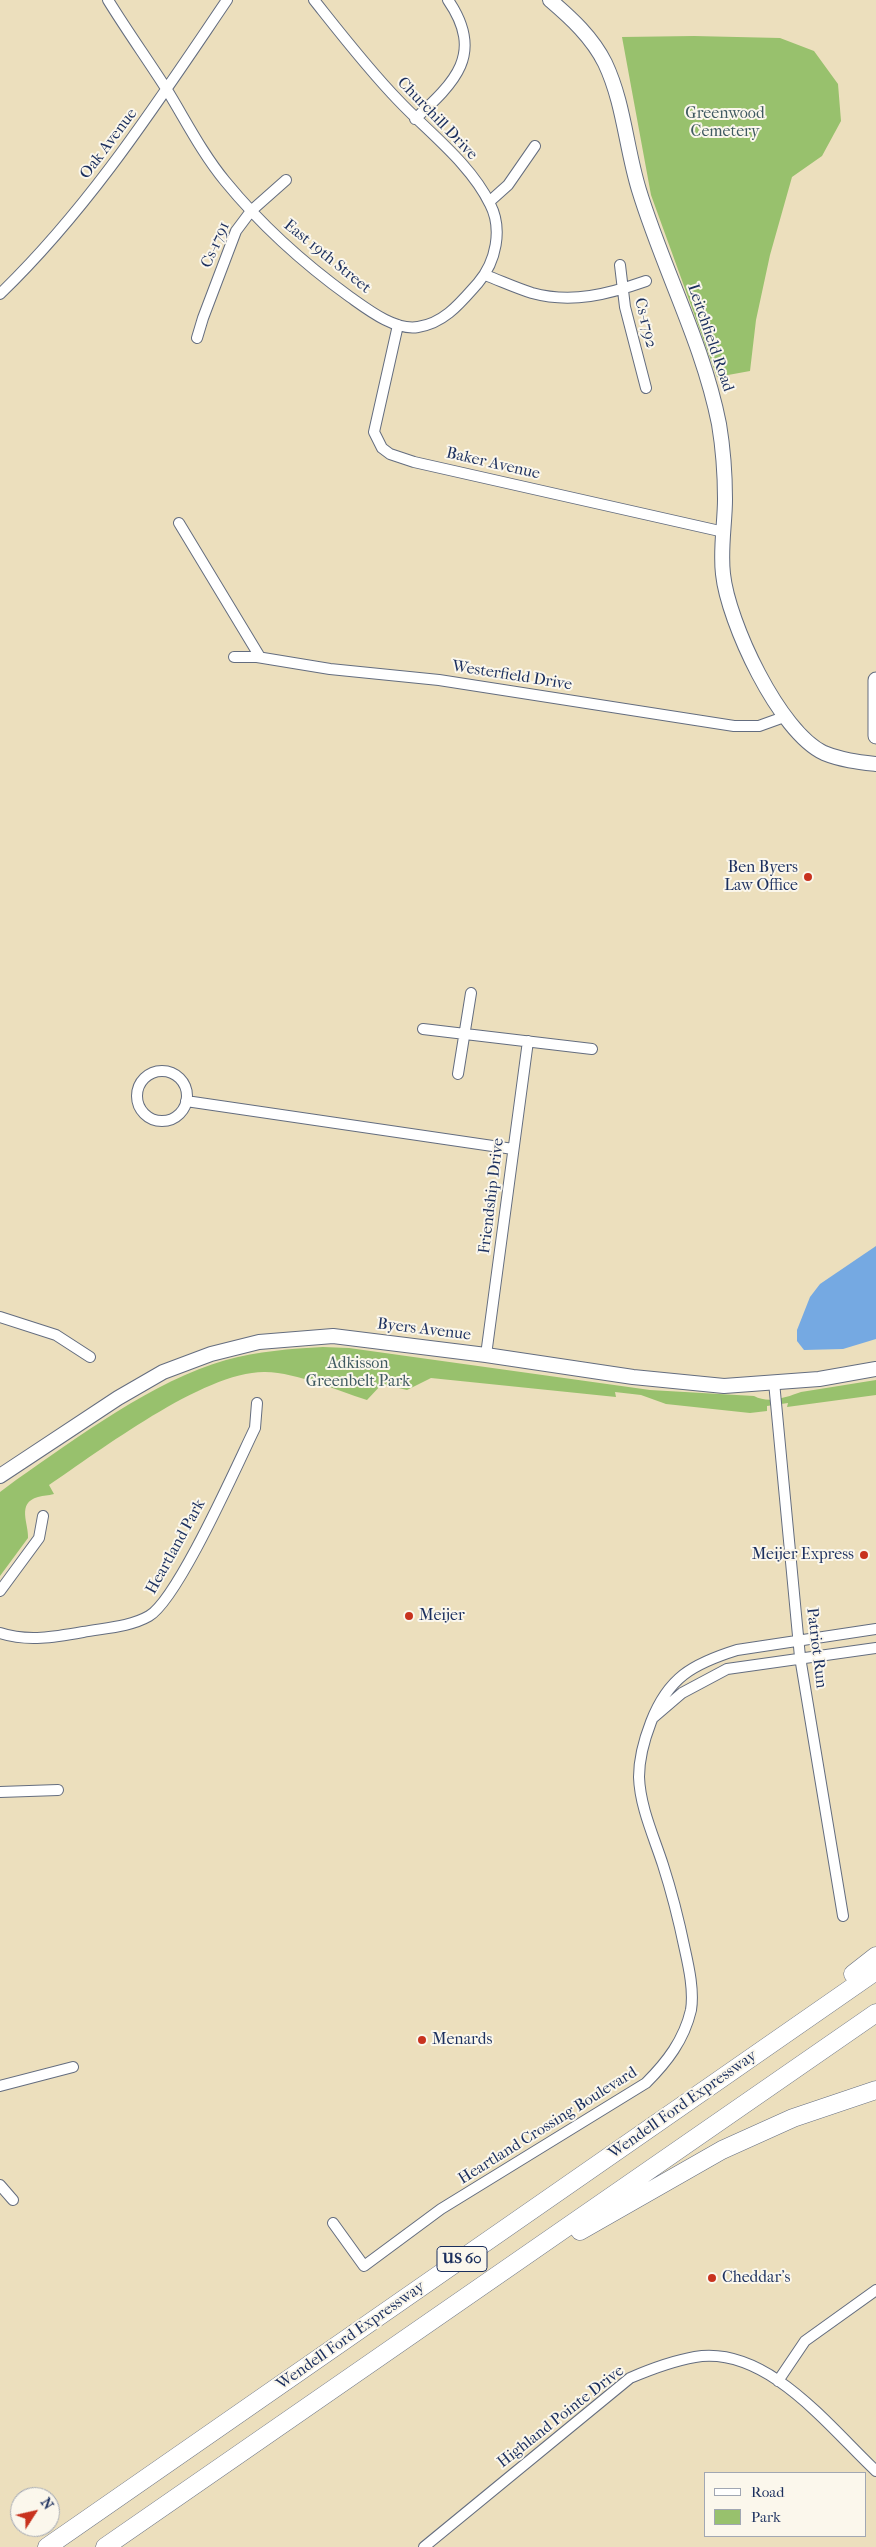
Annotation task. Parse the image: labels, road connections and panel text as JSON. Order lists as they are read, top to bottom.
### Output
{
  "streets": {
    "highway": ["Wendell Ford Expressway", "US 60"],
    "street": [
      "Churchill Drive",
      "Oak Avenue",
      "Cs-1791",
      "East 19th Street",
      "Cs-1792",
      "Leitchfield Road",
      "Baker Avenue",
      "Westerfield Drive",
      "Friendship Drive",
      "Byers Avenue",
      "Heartland Park",
      "Patriot Run",
      "Heartland Crossing Boulevard",
      "Highland Pointe Drive"
    ]
  },
  "crossings": [
    ["Churchill Drive", "East 19th Street"],
    ["Oak Avenue", "East 19th Street"],
    ["Cs-1791", "East 19th Street"],
    ["East 19th Street", "Baker Avenue"],
    ["Leitchfield Road", "Baker Avenue"],
    ["Leitchfield Road", "Westerfield Drive"],
    ["Friendship Drive", "Byers Avenue"],
    ["Byers Avenue", "Patriot Run"],
    ["Patriot Run", "Heartland Crossing Boulevard"]
  ],
  "parks": ["Greenwood Cemetery", "Adkisson Greenbelt Park"],
  "places": [
    "Ben Byers Law Office",
    "Meijer Express",
    "Meijer",
    "Menards",
    "Cheddar's"
  ],
  "legend": ["Road", "Park"],
  "north": "top right"
}
